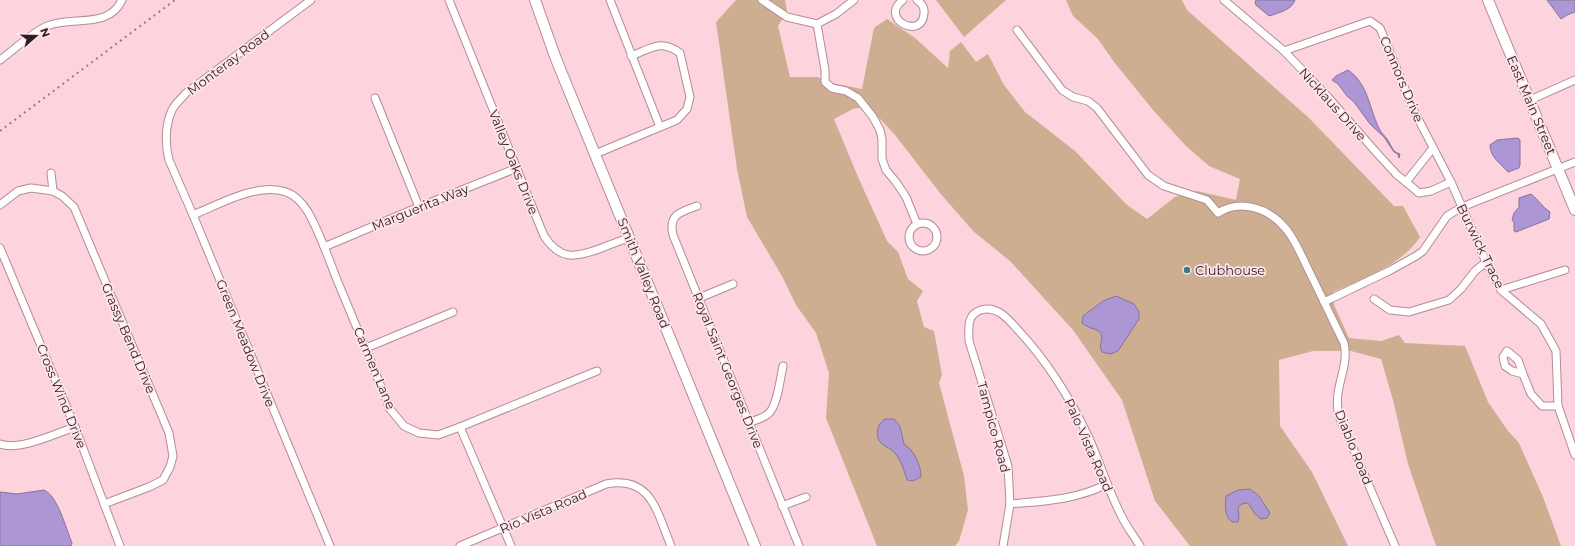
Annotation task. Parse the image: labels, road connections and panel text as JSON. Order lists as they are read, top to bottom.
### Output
{
  "streets": {
    "main road": ["East Main Street", "Smith Valley Road"],
    "street": [
      "Monteray Road",
      "Connors Drive",
      "Nicklaus Drive",
      "Valley Oaks Drive",
      "Marguerita Way",
      "Burwick Trace",
      "Grassy Bend Drive",
      "Green Meadow Drive",
      "Carmen Lane",
      "Royal Saint Georges Drive",
      "Cross Wind Drive",
      "Tampico Road",
      "Palo Vista Road",
      "Diablo Road",
      "Rio Vista Road"
    ]
  },
  "crossings": [
    ["Monteray Road", "Green Meadow Drive"],
    ["Connors Drive", "Nicklaus Drive"],
    ["Connors Drive", "Burwick Trace"],
    ["Nicklaus Drive", "Burwick Trace"],
    ["Valley Oaks Drive", "Marguerita Way"],
    ["Valley Oaks Drive", "Smith Valley Road"],
    ["Marguerita Way", "Carmen Lane"],
    ["Grassy Bend Drive", "Cross Wind Drive"],
    ["Green Meadow Drive", "Carmen Lane"],
    ["Tampico Road", "Palo Vista Road"]
  ],
  "places": ["Clubhouse"],
  "north": "right"
}
